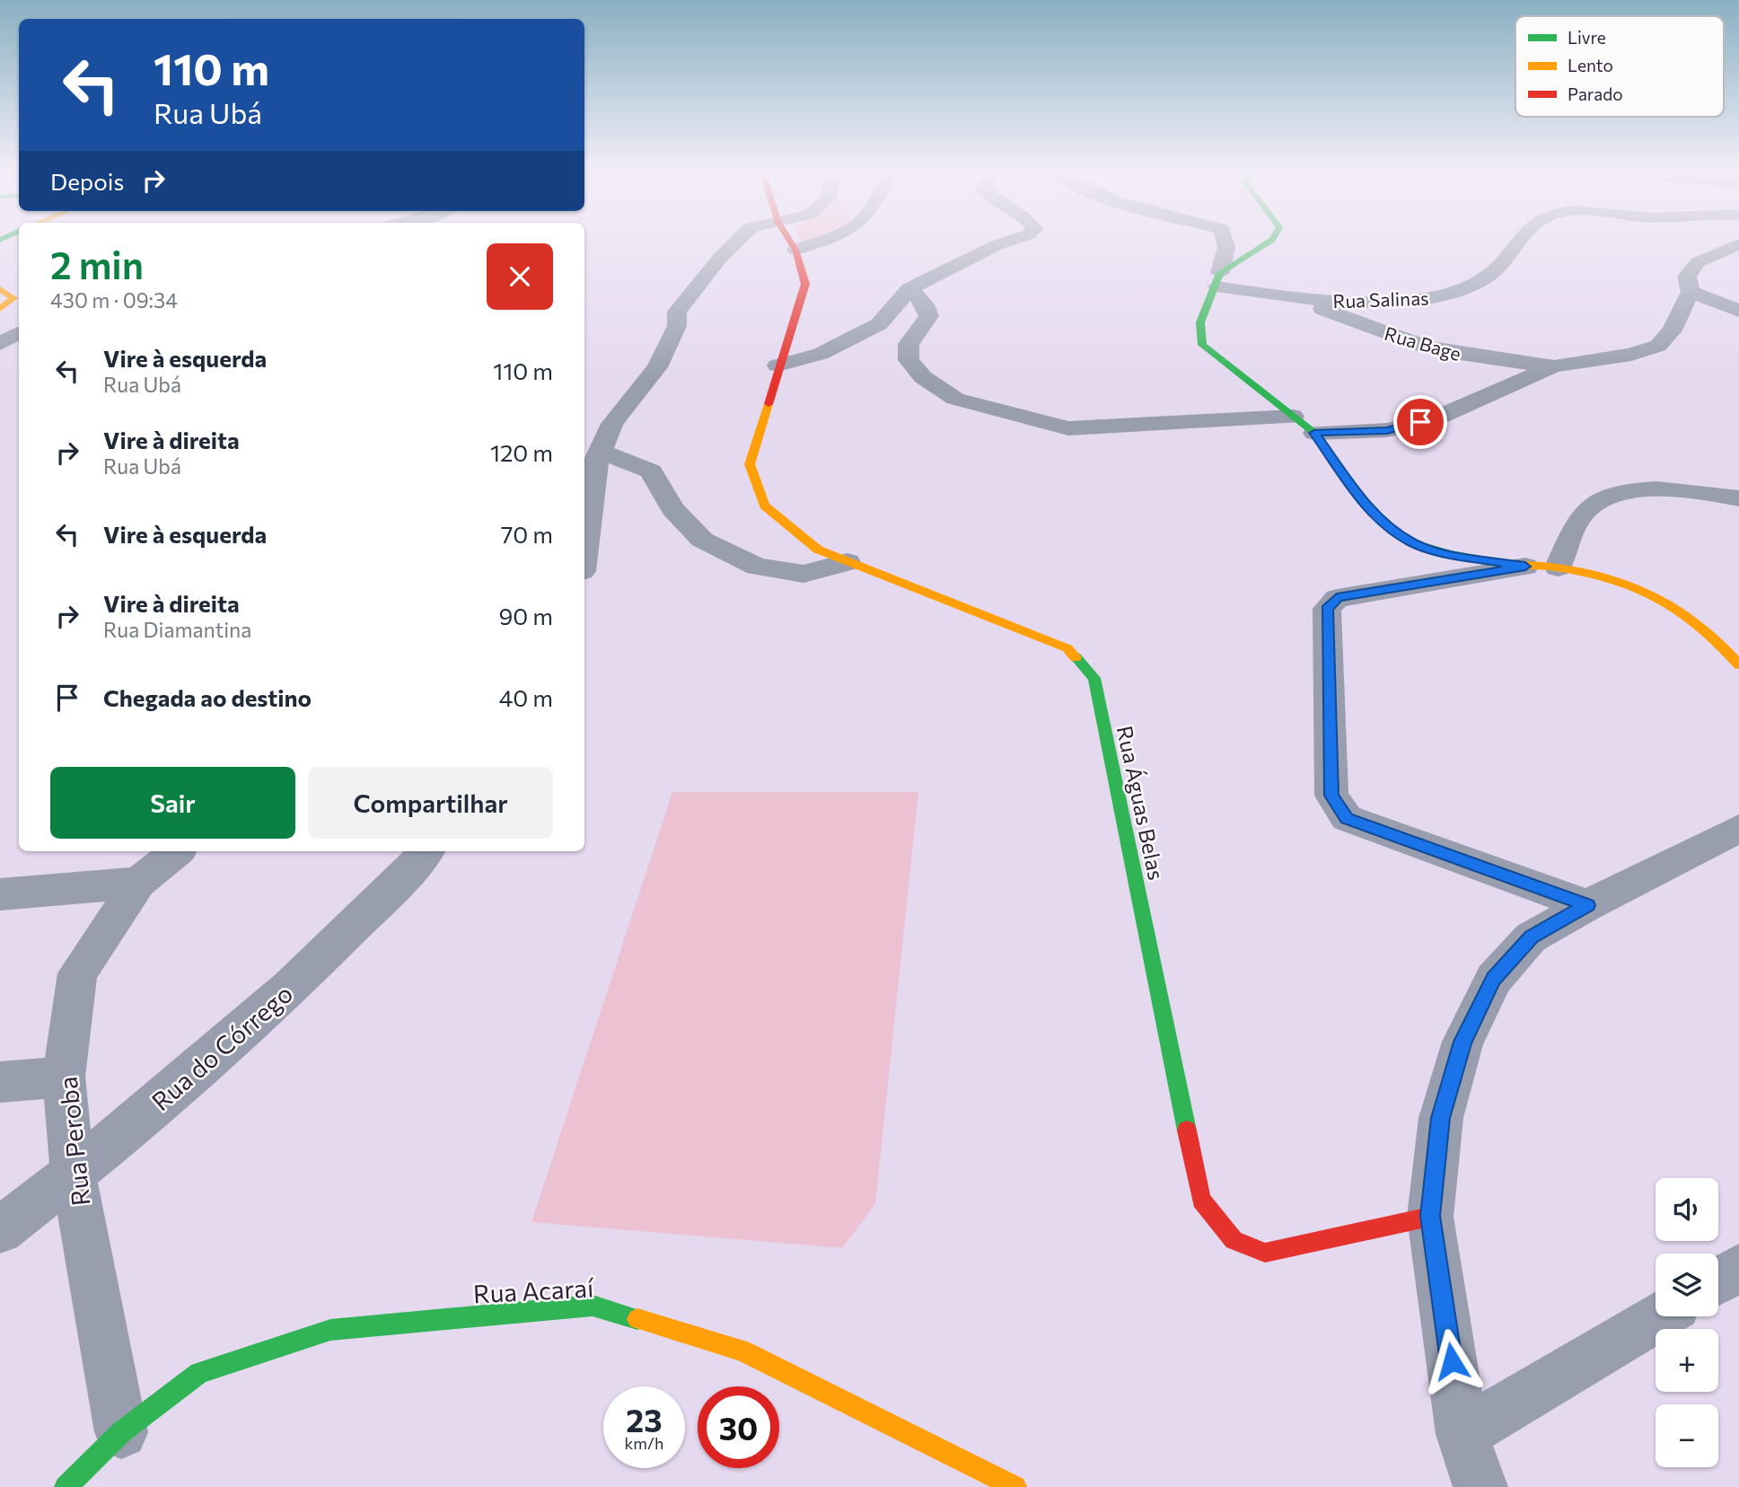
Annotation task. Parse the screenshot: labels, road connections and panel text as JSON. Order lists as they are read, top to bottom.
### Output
{
  "streets": {
    "street": [
      "Rua Salinas",
      "Rua Bage",
      "Rua Águas Belas",
      "Rua do Córrego",
      "Rua Peroba",
      "Rua Acaraí"
    ]
  },
  "crossings": [
    ["Rua Salinas", "Rua Bage"],
    ["Rua do Córrego", "Rua Peroba"],
    ["Rua Peroba", "Rua Acaraí"]
  ],
  "legend": ["Livre", "Lento", "Parado"],
  "page": {
    "turn": ["110 m", "Rua Ubá"],
    "then": "Depois",
    "heading": ["2 min", "430 m · 09:34"],
    "list": [
      {
        "name": "Vire à esquerda",
        "note": "Rua Ubá",
        "value": "110 m"
      },
      {
        "name": "Vire à direita",
        "note": "Rua Ubá",
        "value": "120 m"
      },
      {
        "name": "Vire à esquerda",
        "value": "70 m"
      },
      {
        "name": "Vire à direita",
        "note": "Rua Diamantina",
        "value": "90 m"
      },
      {
        "name": "Chegada ao destino",
        "value": "40 m"
      }
    ],
    "buttons": ["Sair", "Compartilhar"],
    "map_buttons": ["+", "−"],
    "speed": "23 km/h",
    "limit": "30"
  }
}
